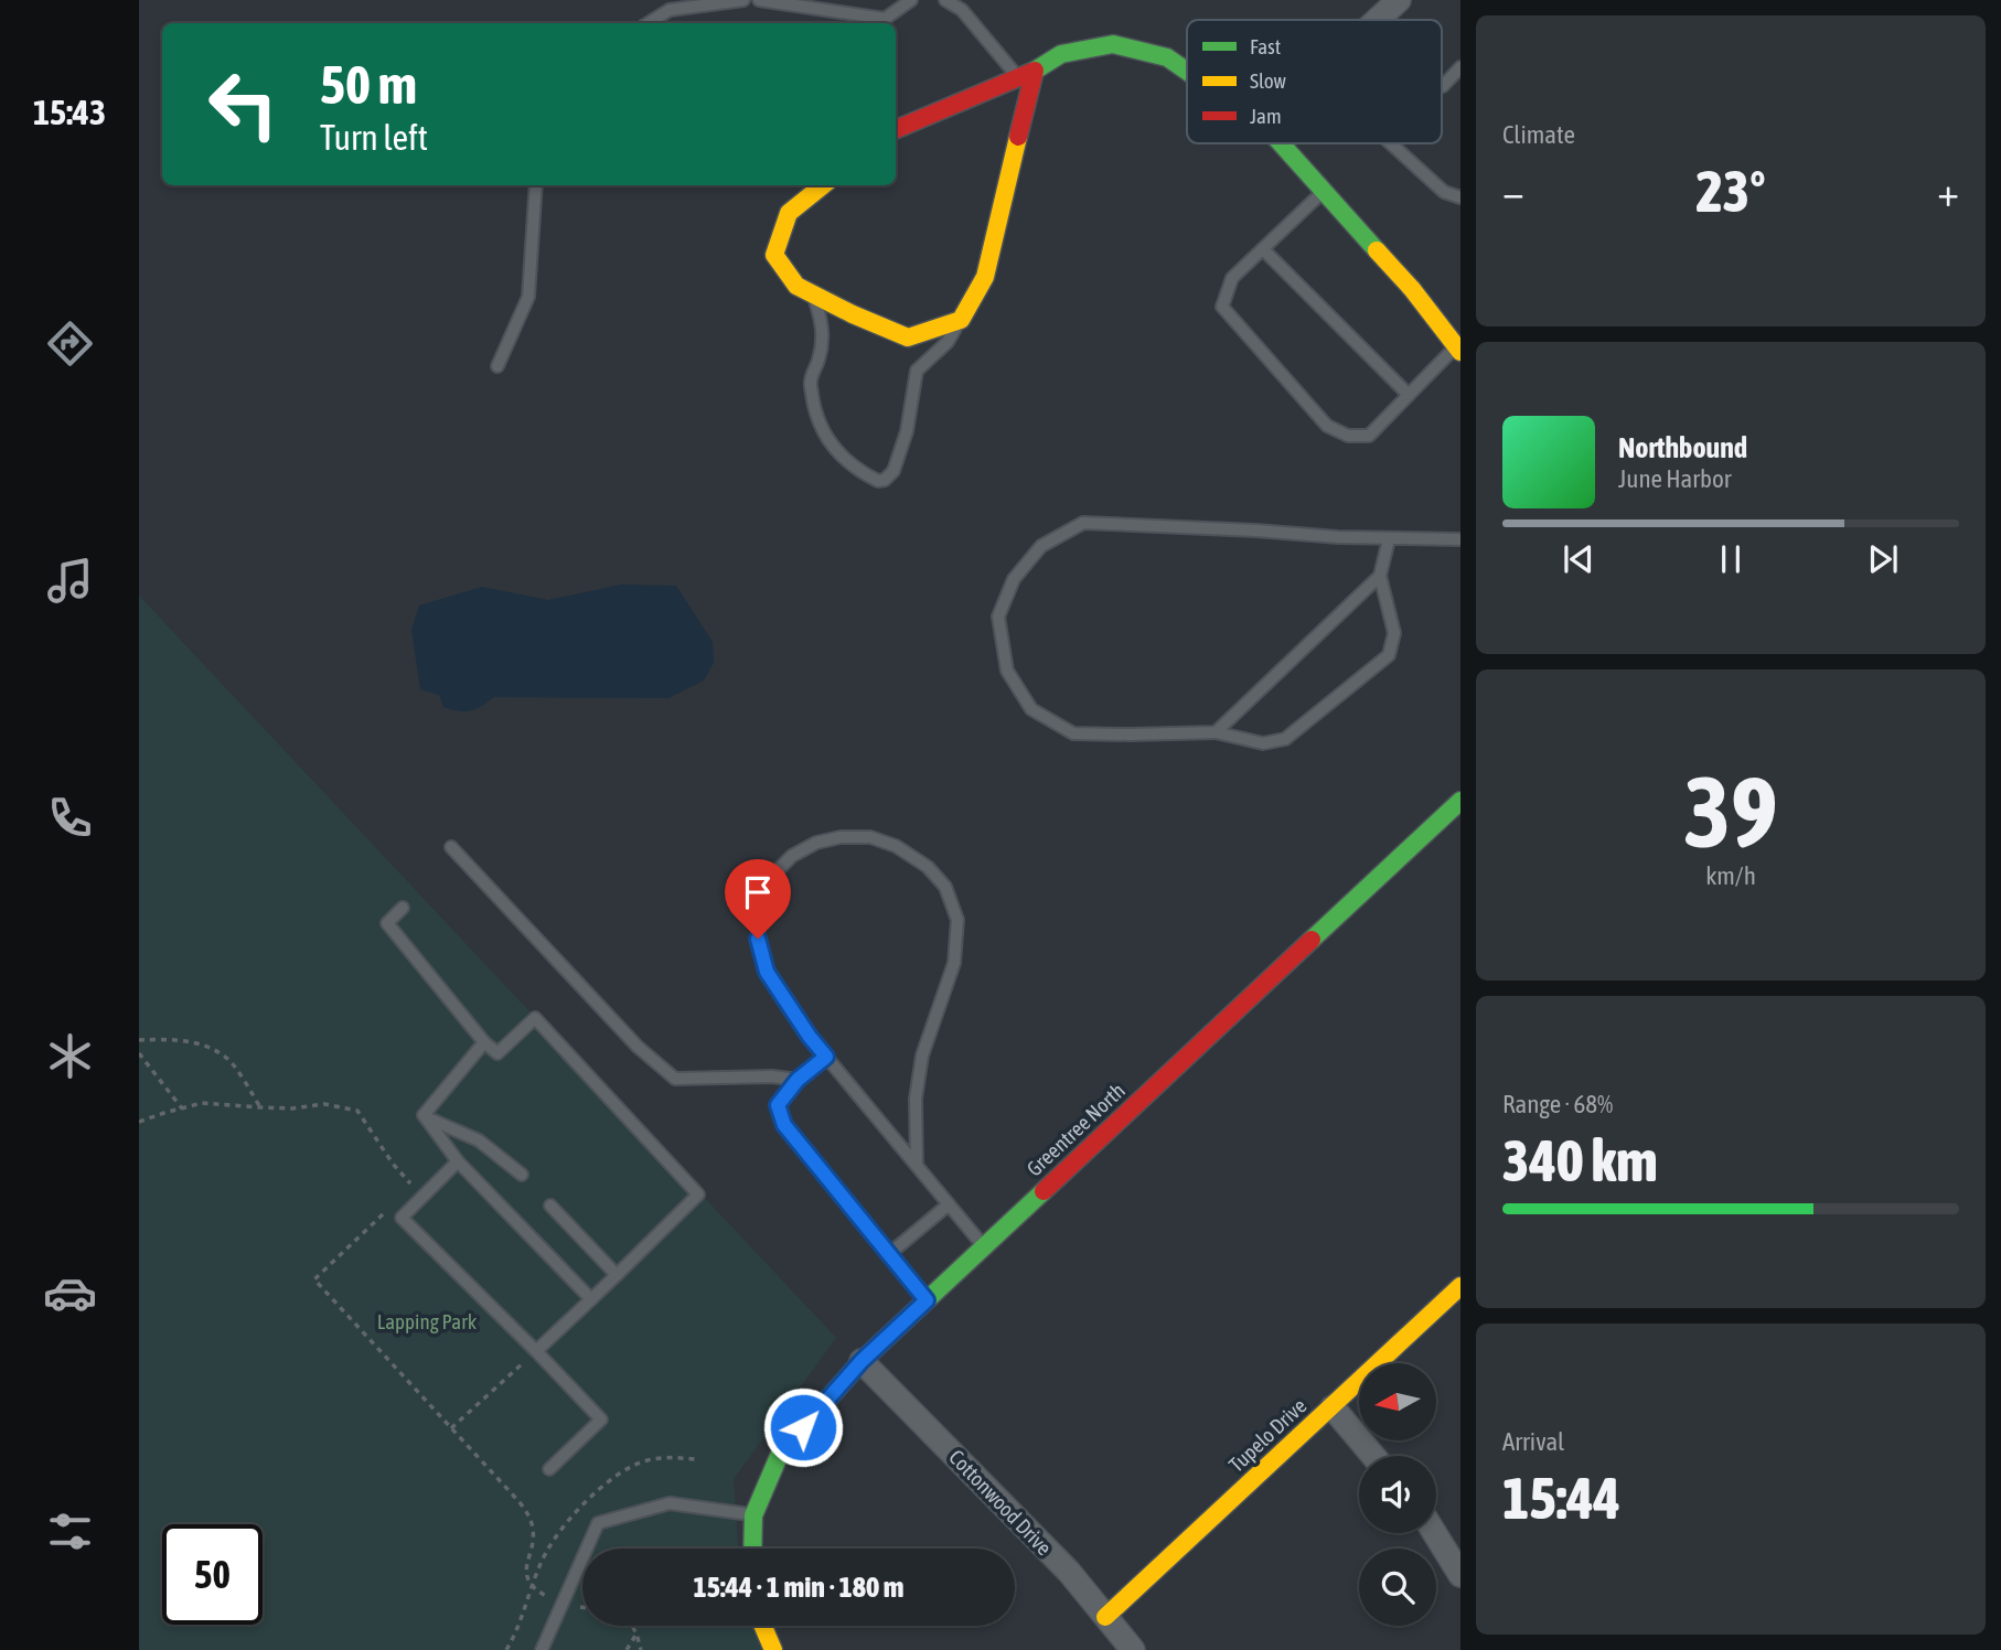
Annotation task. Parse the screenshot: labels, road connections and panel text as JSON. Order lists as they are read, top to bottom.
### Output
{
  "streets": {
    "street": ["Greentree North", "Tupelo Drive", "Cottonwood Drive"]
  },
  "crossings": [
    ["Greentree North", "Cottonwood Drive"],
    ["Tupelo Drive", "Cottonwood Drive"]
  ],
  "parks": ["Lapping Park"],
  "legend": ["Fast", "Slow", "Jam"],
  "north": "left",
  "page": {
    "tabs": "15:43",
    "tile": [
      "Climate",
      ["39", "km/h"],
      ["Range · 68%", "340 km"],
      ["Arrival", "15:44"]
    ],
    "turn": ["50 m", "Turn left"],
    "heat": ["−", "23°", "+"],
    "song": ["Northbound", "June Harbor"],
    "limit": "50",
    "trip": "15:44 · 1 min · 180 m"
  }
}
